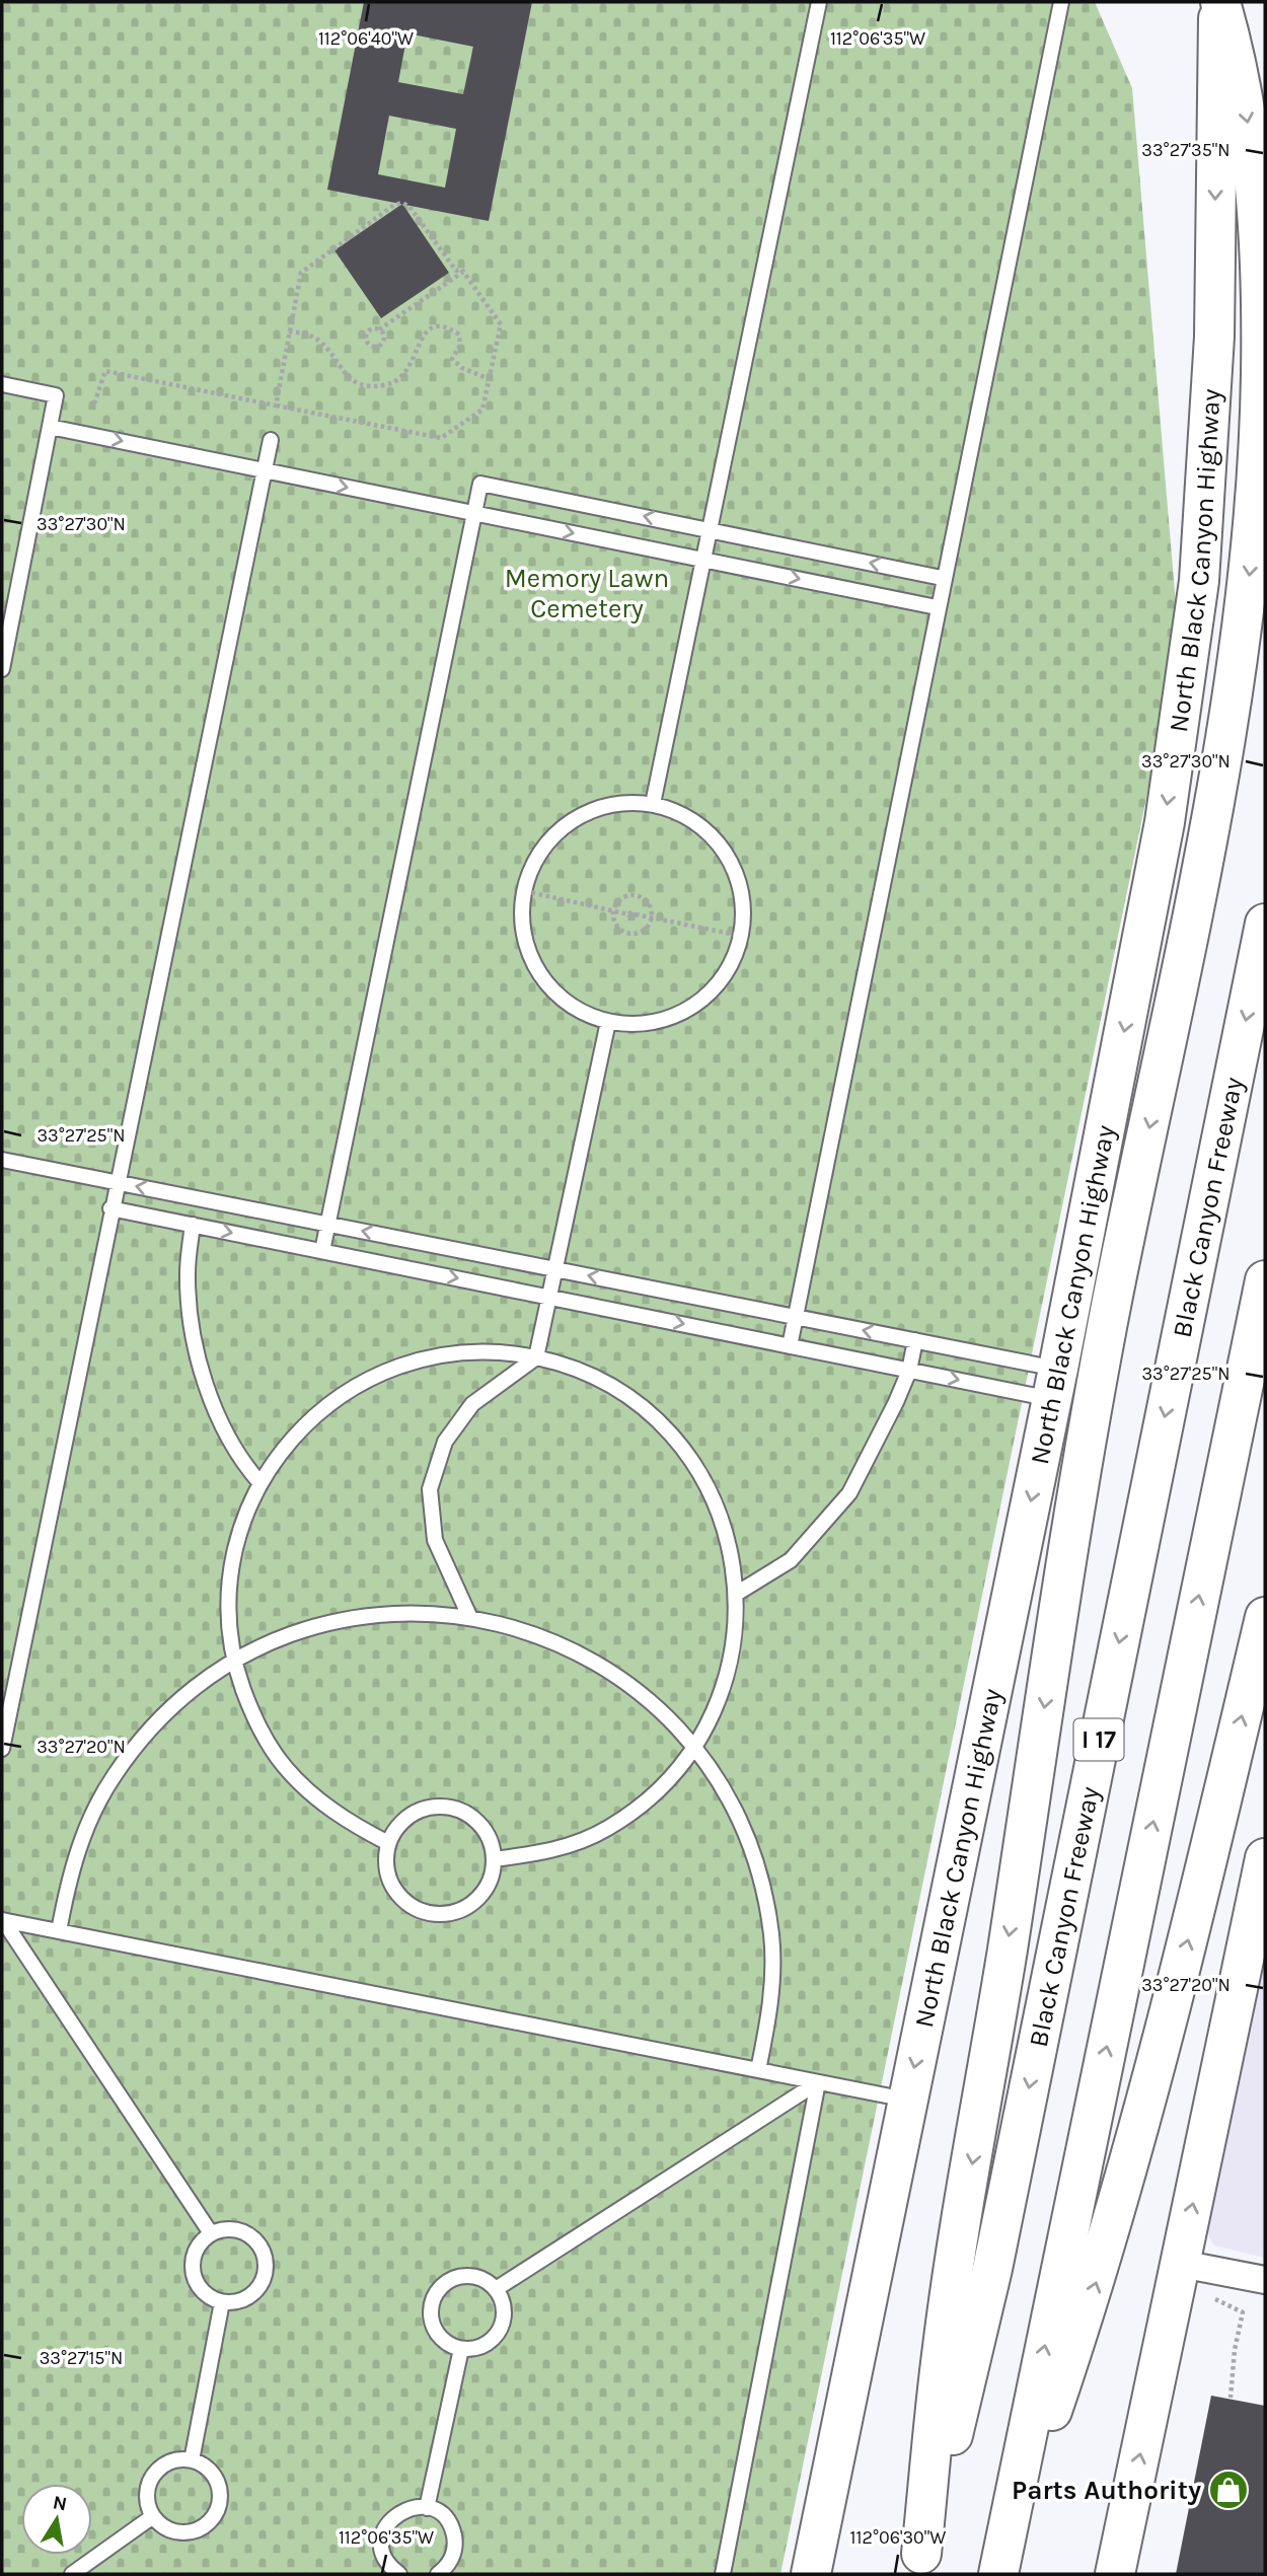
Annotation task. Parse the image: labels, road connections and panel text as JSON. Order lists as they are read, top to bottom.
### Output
{
  "streets": {
    "main road": ["North Black Canyon Highway", "Black Canyon Freeway", "I 17"]
  },
  "parks": ["Memory Lawn Cemetery"],
  "places": {
    "shop": ["Parts Authority"]
  },
  "north": "top",
  "coordinates": [
    "112°06'40\"W",
    "112°06'35\"W",
    "33°27'35\"N",
    "33°27'30\"N",
    "33°27'25\"N",
    "33°27'20\"N",
    "33°27'15\"N",
    "112°06'30\"W"
  ]
}
